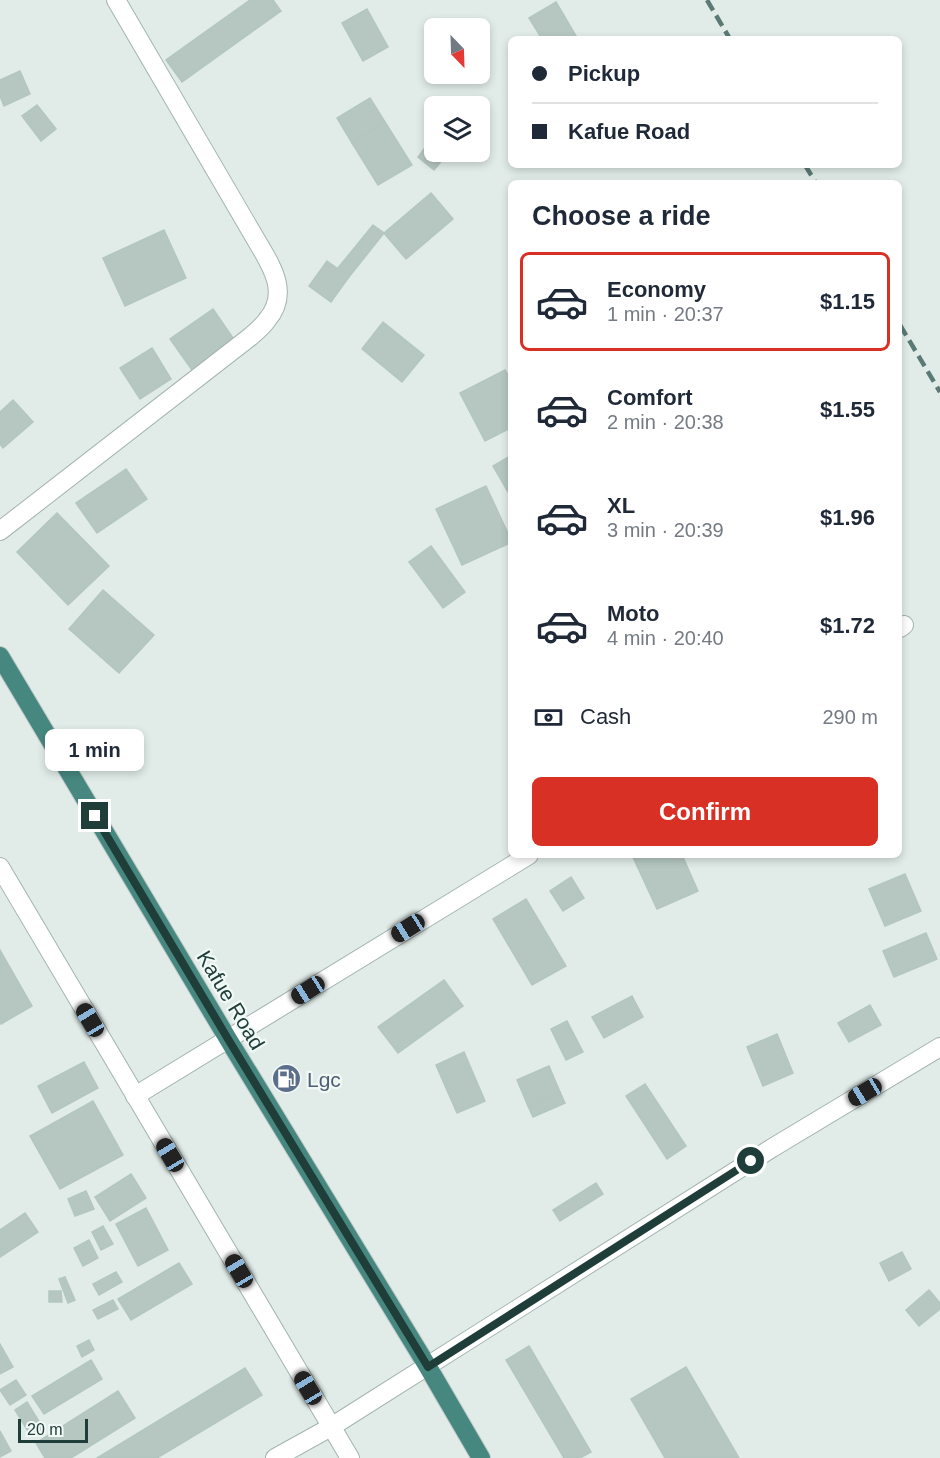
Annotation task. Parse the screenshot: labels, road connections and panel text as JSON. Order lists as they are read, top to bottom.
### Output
{
  "streets": {
    "highway": ["Kafue Road"]
  },
  "places": {
    "fuel station": ["Lgc"]
  },
  "scale_bar": "20 m",
  "north": "bottom right",
  "page": {
    "banner": ["Pickup", "Kafue Road"],
    "heading": "Choose a ride",
    "list": [
      {
        "name": "Economy",
        "note": "1 min · 20:37",
        "value": "$1.15"
      },
      {
        "name": "Comfort",
        "note": "2 min · 20:38",
        "value": "$1.55"
      },
      {
        "name": "XL",
        "note": "3 min · 20:39",
        "value": "$1.96"
      },
      {
        "name": "Moto",
        "note": "4 min · 20:40",
        "value": "$1.72"
      }
    ],
    "pay": ["Cash", "290 m"],
    "bubble": "1 min",
    "buttons": "Confirm",
    "scale": "20 m"
  }
}
